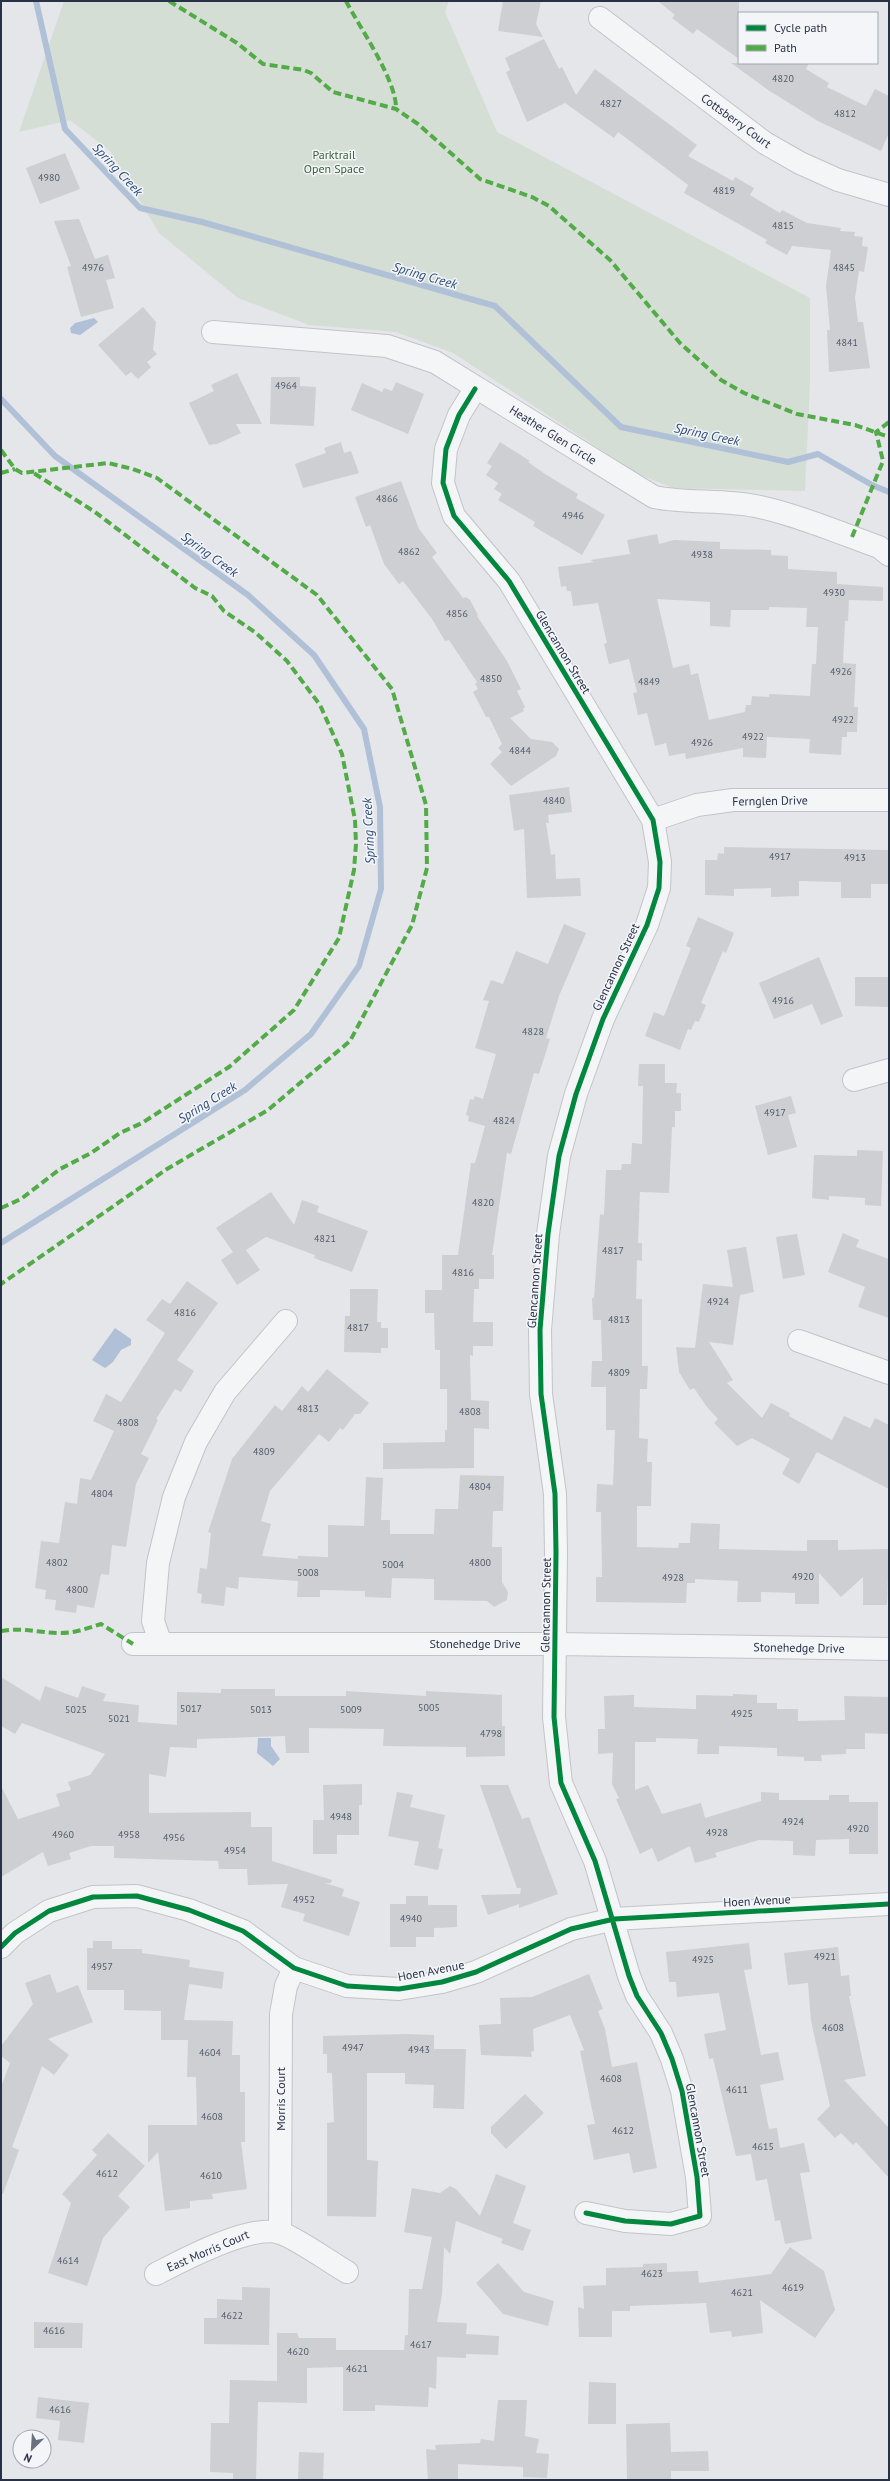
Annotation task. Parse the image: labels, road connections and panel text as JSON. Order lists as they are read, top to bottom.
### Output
{
  "streets": {
    "street": [
      "Cottsberry Court",
      "Heather Glen Circle",
      "Glencannon Street",
      "Fernglen Drive",
      "Stonehedge Drive",
      "Hoen Avenue",
      "Morris Court",
      "East Morris Court"
    ]
  },
  "crossings": [
    ["Heather Glen Circle", "Glencannon Street"],
    ["Glencannon Street", "Fernglen Drive"],
    ["Glencannon Street", "Stonehedge Drive"],
    ["Glencannon Street", "Hoen Avenue"],
    ["Hoen Avenue", "Morris Court"],
    ["Morris Court", "East Morris Court"]
  ],
  "water": ["Spring Creek"],
  "parks": ["Parktrail Open Space"],
  "house_numbers": [
    "4820",
    "4827",
    "4812",
    "4980",
    "4819",
    "4815",
    "4976",
    "4845",
    "4841",
    "4964",
    "4866",
    "4946",
    "4862",
    "4938",
    "4930",
    "4856",
    "4926",
    "4850",
    "4849",
    "4922",
    "4922",
    "4926",
    "4844",
    "4840",
    "4917",
    "4913",
    "4916",
    "4828",
    "4917",
    "4824",
    "4820",
    "4821",
    "4817",
    "4816",
    "4924",
    "4816",
    "4813",
    "4817",
    "4809",
    "4813",
    "4808",
    "4808",
    "4809",
    "4804",
    "4804",
    "4802",
    "4800",
    "5004",
    "5008",
    "4920",
    "4928",
    "4800",
    "5005",
    "5017",
    "5025",
    "5013",
    "5009",
    "4925",
    "5021",
    "4798",
    "4948",
    "4924",
    "4920",
    "4928",
    "4960",
    "4958",
    "4956",
    "4954",
    "4952",
    "4940",
    "4921",
    "4925",
    "4957",
    "4608",
    "4947",
    "4943",
    "4604",
    "4608",
    "4611",
    "4608",
    "4612",
    "4615",
    "4612",
    "4610",
    "4614",
    "4623",
    "4619",
    "4621",
    "4622",
    "4616",
    "4617",
    "4620",
    "4621",
    "4616"
  ],
  "legend": ["Cycle path", "Path"],
  "north": "bottom left"
}
